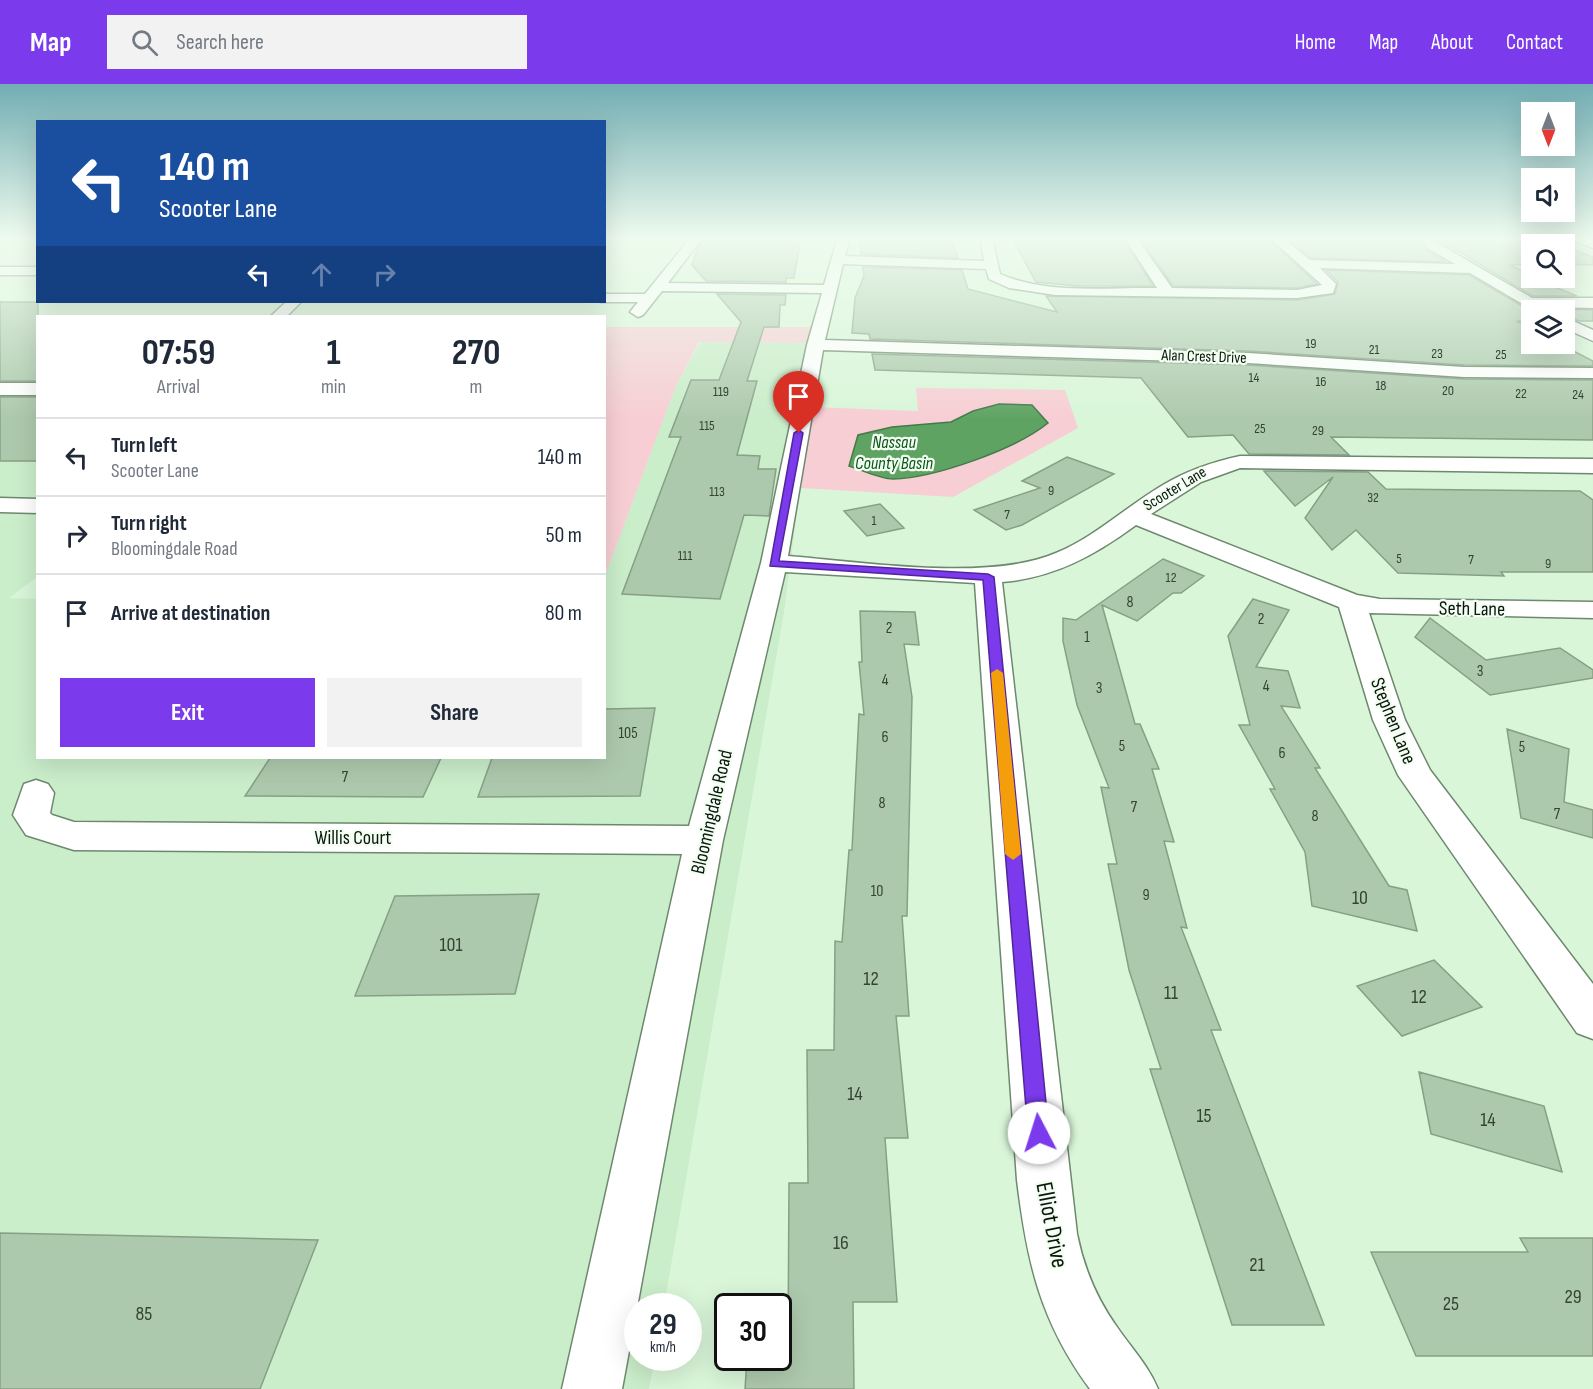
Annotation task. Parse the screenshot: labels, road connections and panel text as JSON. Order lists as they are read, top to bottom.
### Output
{
  "streets": {
    "street": [
      "Alan Crest Drive",
      "Scooter Lane",
      "Seth Lane",
      "Stephen Lane",
      "Bloomingdale Road",
      "Willis Court",
      "Elliot Drive"
    ]
  },
  "crossings": [
    ["Alan Crest Drive", "Bloomingdale Road"],
    ["Scooter Lane", "Bloomingdale Road"],
    ["Scooter Lane", "Elliot Drive"],
    ["Seth Lane", "Stephen Lane"],
    ["Bloomingdale Road", "Willis Court"]
  ],
  "water": ["Nassau County Basin"],
  "house_numbers": [
    "19",
    "21",
    "23",
    "25",
    "14",
    "16",
    "18",
    "20",
    "119",
    "22",
    "24",
    "115",
    "25",
    "29",
    "9",
    "113",
    "32",
    "7",
    "1",
    "111",
    "5",
    "7",
    "9",
    "12",
    "8",
    "2",
    "2",
    "1",
    "3",
    "4",
    "4",
    "3",
    "105",
    "6",
    "5",
    "5",
    "6",
    "7",
    "8",
    "7",
    "7",
    "8",
    "10",
    "9",
    "10",
    "101",
    "12",
    "11",
    "12",
    "14",
    "15",
    "14",
    "16",
    "21",
    "29",
    "25",
    "85"
  ],
  "north": "bottom",
  "page": {
    "header": "Map",
    "search": "Search here",
    "nav": [
      "Home",
      "Map",
      "About",
      "Contact"
    ],
    "turn": ["140 m", "Scooter Lane"],
    "eta": [
      "07:59",
      "Arrival",
      "1",
      "min",
      "270",
      "m"
    ],
    "list": [
      {
        "name": "Turn left",
        "note": "Scooter Lane",
        "value": "140 m"
      },
      {
        "name": "Turn right",
        "note": "Bloomingdale Road",
        "value": "50 m"
      },
      {
        "name": "Arrive at destination",
        "value": "80 m"
      }
    ],
    "buttons": ["Exit", "Share"],
    "speed": "29 km/h",
    "limit": "30"
  }
}
